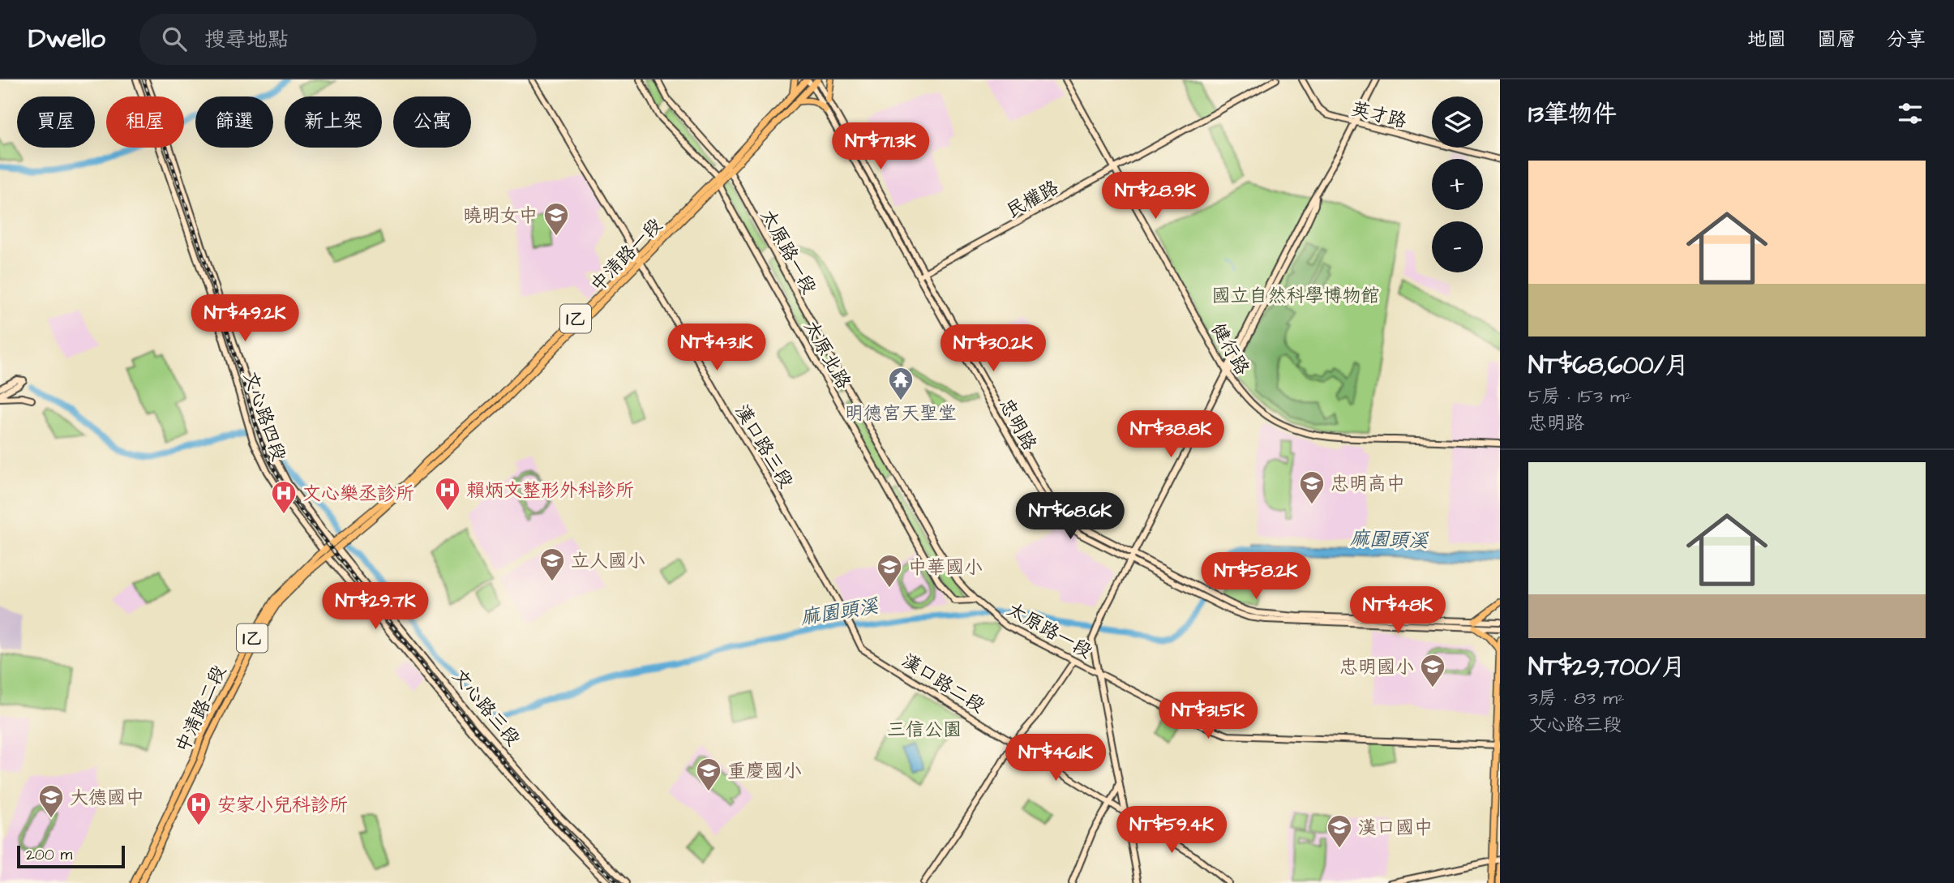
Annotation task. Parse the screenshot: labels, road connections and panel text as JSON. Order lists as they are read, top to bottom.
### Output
{
  "streets": {
    "main road": ["中清路一段", "1乙", "中清路二段"],
    "street": [
      "英才路",
      "民權路",
      "太原路一段",
      "健行路",
      "太原北路",
      "文心路四段",
      "忠明路",
      "漢口路三段",
      "漢口路二段",
      "文心路三段"
    ]
  },
  "crossings": [
    ["民權路", "健行路"],
    ["民權路", "忠明路"],
    ["太原路一段", "中清路一段"],
    ["太原路一段", "太原北路"],
    ["中清路一段", "太原北路"],
    ["中清路一段", "忠明路"],
    ["中清路一段", "漢口路三段"],
    ["中清路一段", "中清路二段"],
    ["文心路四段", "文心路三段"],
    ["文心路四段", "中清路二段"],
    ["漢口路三段", "漢口路二段"],
    ["文心路三段", "中清路二段"]
  ],
  "water": ["麻園頭溪"],
  "parks": ["國立自然科學博物館", "三信公園"],
  "places": {
    "school or university": [
      "曉明女中",
      "忠明高中",
      "立人國小",
      "中華國小",
      "忠明國小",
      "重慶國小",
      "大德國中",
      "漢口國中"
    ],
    "temple": ["明德宮天聖堂"],
    "hospital": ["賴炳文整形外科診所", "文心樂丞診所", "安家小兒科診所"]
  },
  "scale_bar": "200 m",
  "page": {
    "header": "Dwello",
    "search": "搜尋地點",
    "nav": ["地圖", "圖層", "分享"],
    "heading": "13筆物件",
    "map_buttons": ["+", "−"],
    "chip": [
      "買屋",
      "租屋",
      "篩選",
      "新上架",
      "公寓"
    ],
    "price": [
      "NT$71.3K",
      "NT$28.9K",
      "NT$49.2K",
      "NT$43.1K",
      "NT$30.2K",
      "NT$38.8K",
      "NT$68.6K",
      "NT$58.2K",
      "NT$29.7K",
      "NT$48K",
      "NT$31.5K",
      "NT$46.1K",
      "NT$59.4K"
    ],
    "list": [
      {
        "name": "NT$68,600/月",
        "note": "5房 · 153 m² · 忠明路"
      },
      {
        "name": "NT$29,700/月",
        "note": "3房 · 83 m² · 文心路三段"
      }
    ],
    "scale": "200 m"
  }
}
